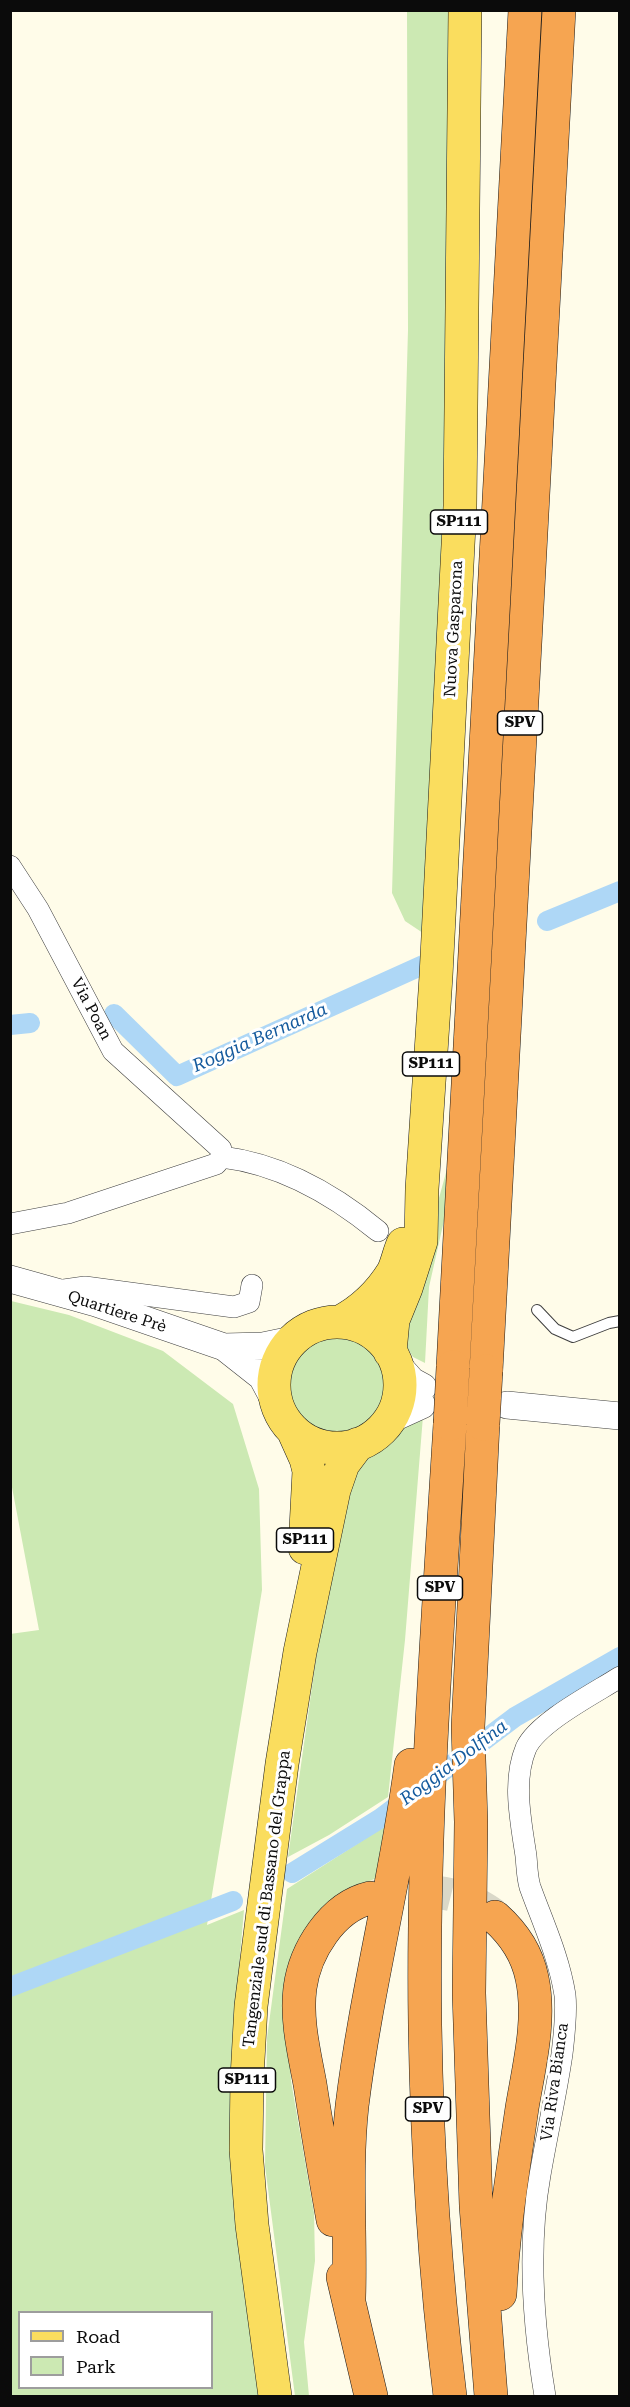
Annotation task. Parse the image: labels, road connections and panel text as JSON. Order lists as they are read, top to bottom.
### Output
{
  "streets": {
    "highway": ["SPV"],
    "main road": ["SP111", "Nuova Gasparona", "Tangenziale sud di Bassano del Grappa"],
    "street": ["Via Poan", "Quartiere Prè", "Via Riva Bianca"]
  },
  "crossings": [
    ["SP111", "Nuova Gasparona"],
    ["SP111", "Quartiere Prè"],
    ["SP111", "Tangenziale sud di Bassano del Grappa"],
    ["Nuova Gasparona", "Quartiere Prè"],
    ["Nuova Gasparona", "Tangenziale sud di Bassano del Grappa"],
    ["Quartiere Prè", "Tangenziale sud di Bassano del Grappa"]
  ],
  "water": ["Roggia Bernarda", "Roggia Dolfina"],
  "legend": ["Road", "Park"]
}
